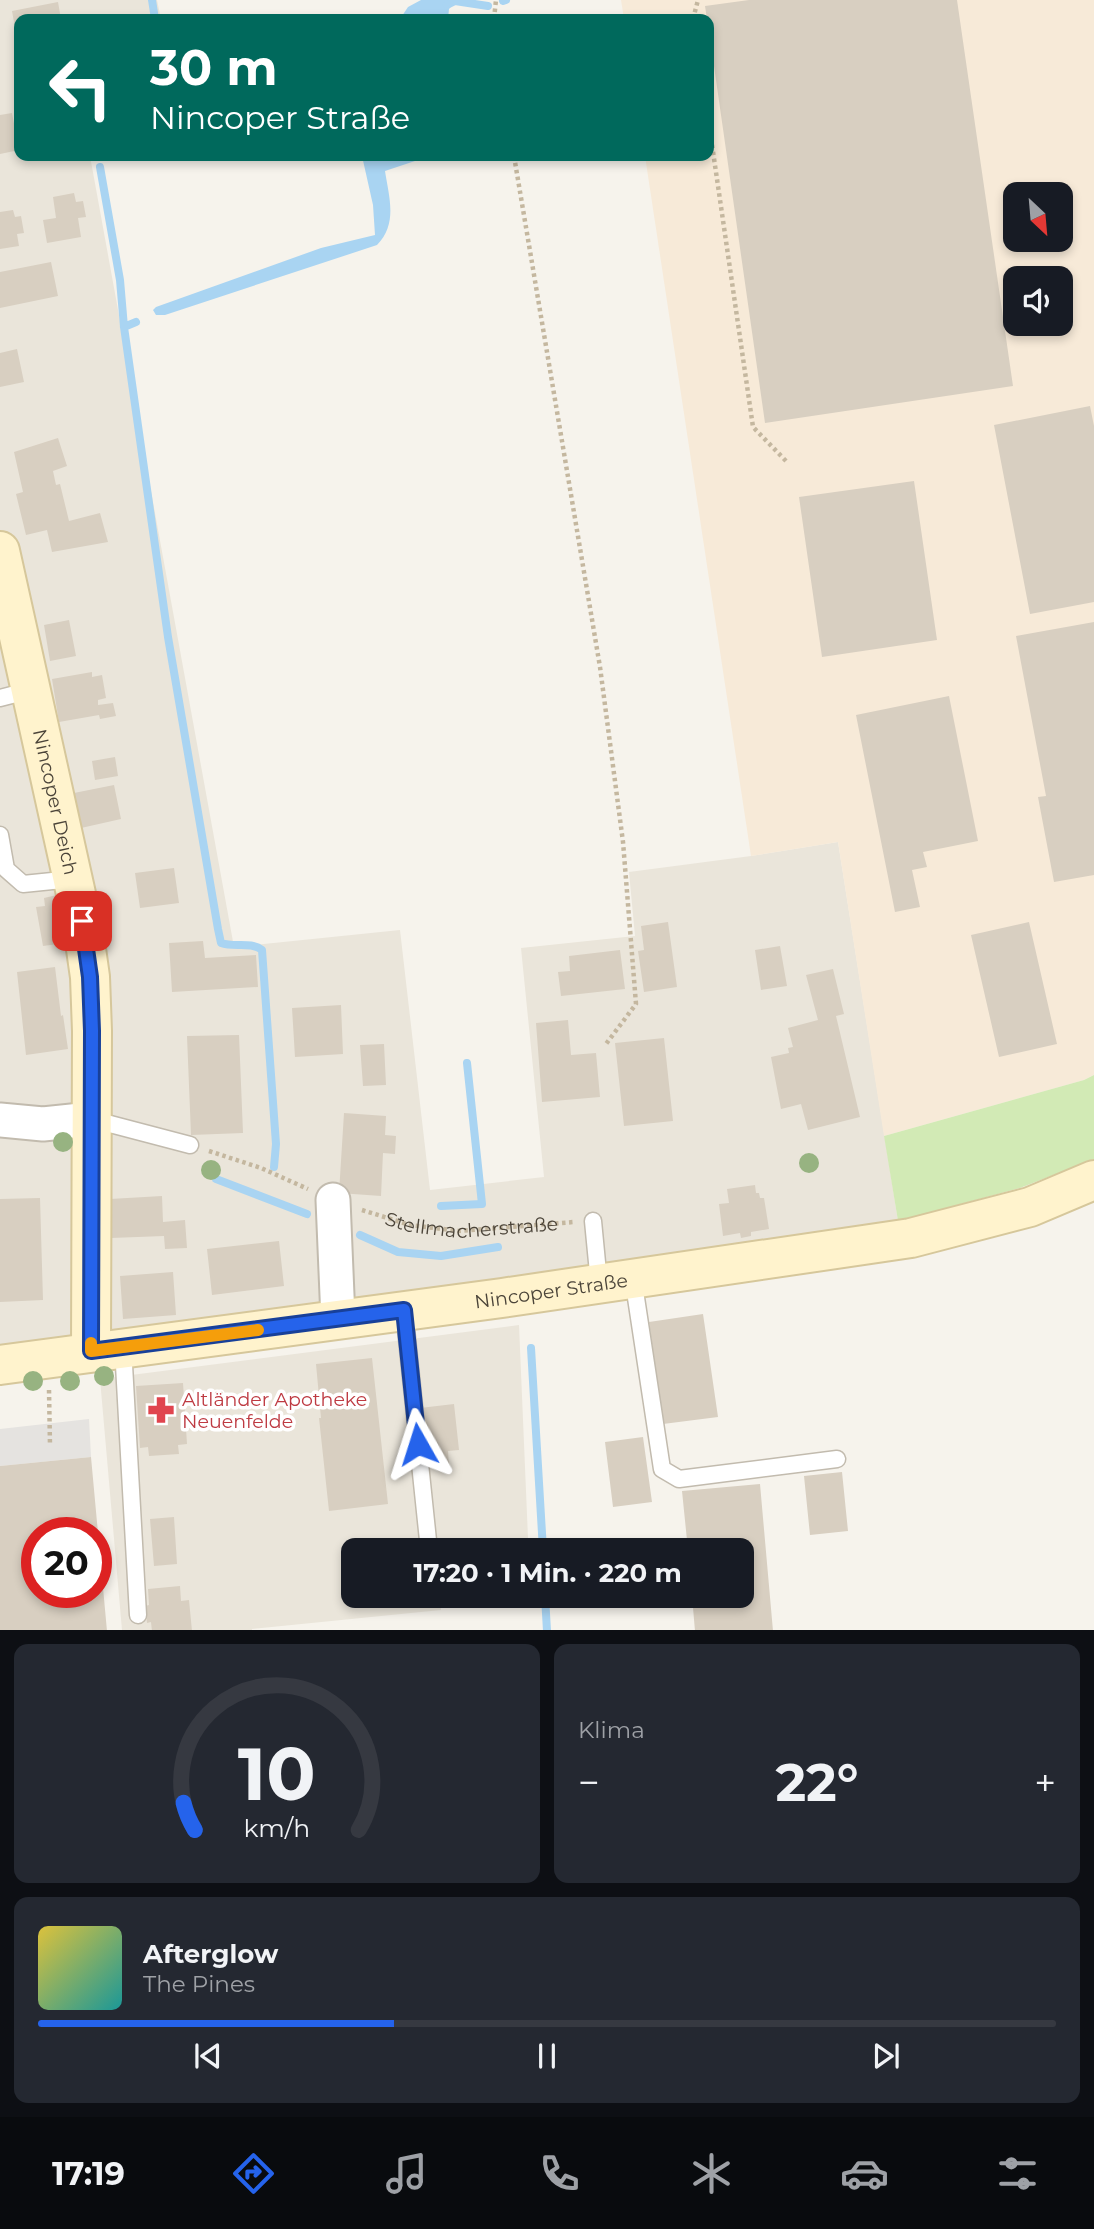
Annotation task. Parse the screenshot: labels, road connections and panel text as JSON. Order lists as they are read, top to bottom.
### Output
{
  "streets": {
    "main road": ["Nincoper Deich", "Nincoper Straße"],
    "path": ["Stellmacherstraße"]
  },
  "crossings": [
    ["Nincoper Deich", "Nincoper Straße"]
  ],
  "places": {
    "pharmacy": ["Altländer Apotheke Neuenfelde"]
  },
  "north": "bottom right",
  "page": {
    "turn": ["30 m", "Nincoper Straße"],
    "limit": "20",
    "trip": "17:20 · 1 Min. · 220 m",
    "tile": "Klima",
    "heat": ["−", "22°", "+"],
    "song": ["Afterglow", "The Pines"],
    "tabs": "17:19",
    "gauge": ["10", "km/h"]
  }
}
